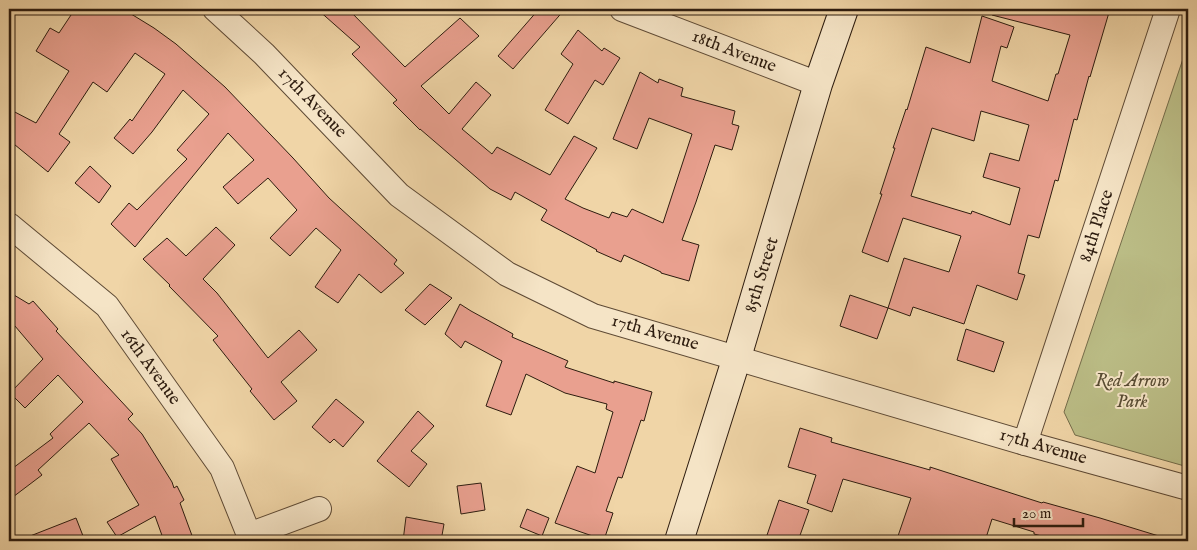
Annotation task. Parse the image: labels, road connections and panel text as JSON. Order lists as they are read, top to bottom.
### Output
{
  "streets": {
    "street": [
      "18th Avenue",
      "17th Avenue",
      "84th Place",
      "85th Street",
      "16th Avenue"
    ]
  },
  "crossings": [
    ["18th Avenue", "85th Street"],
    ["17th Avenue", "84th Place"],
    ["17th Avenue", "85th Street"]
  ],
  "parks": ["Red Arrow Park"],
  "scale_bar": "20 m"
}
